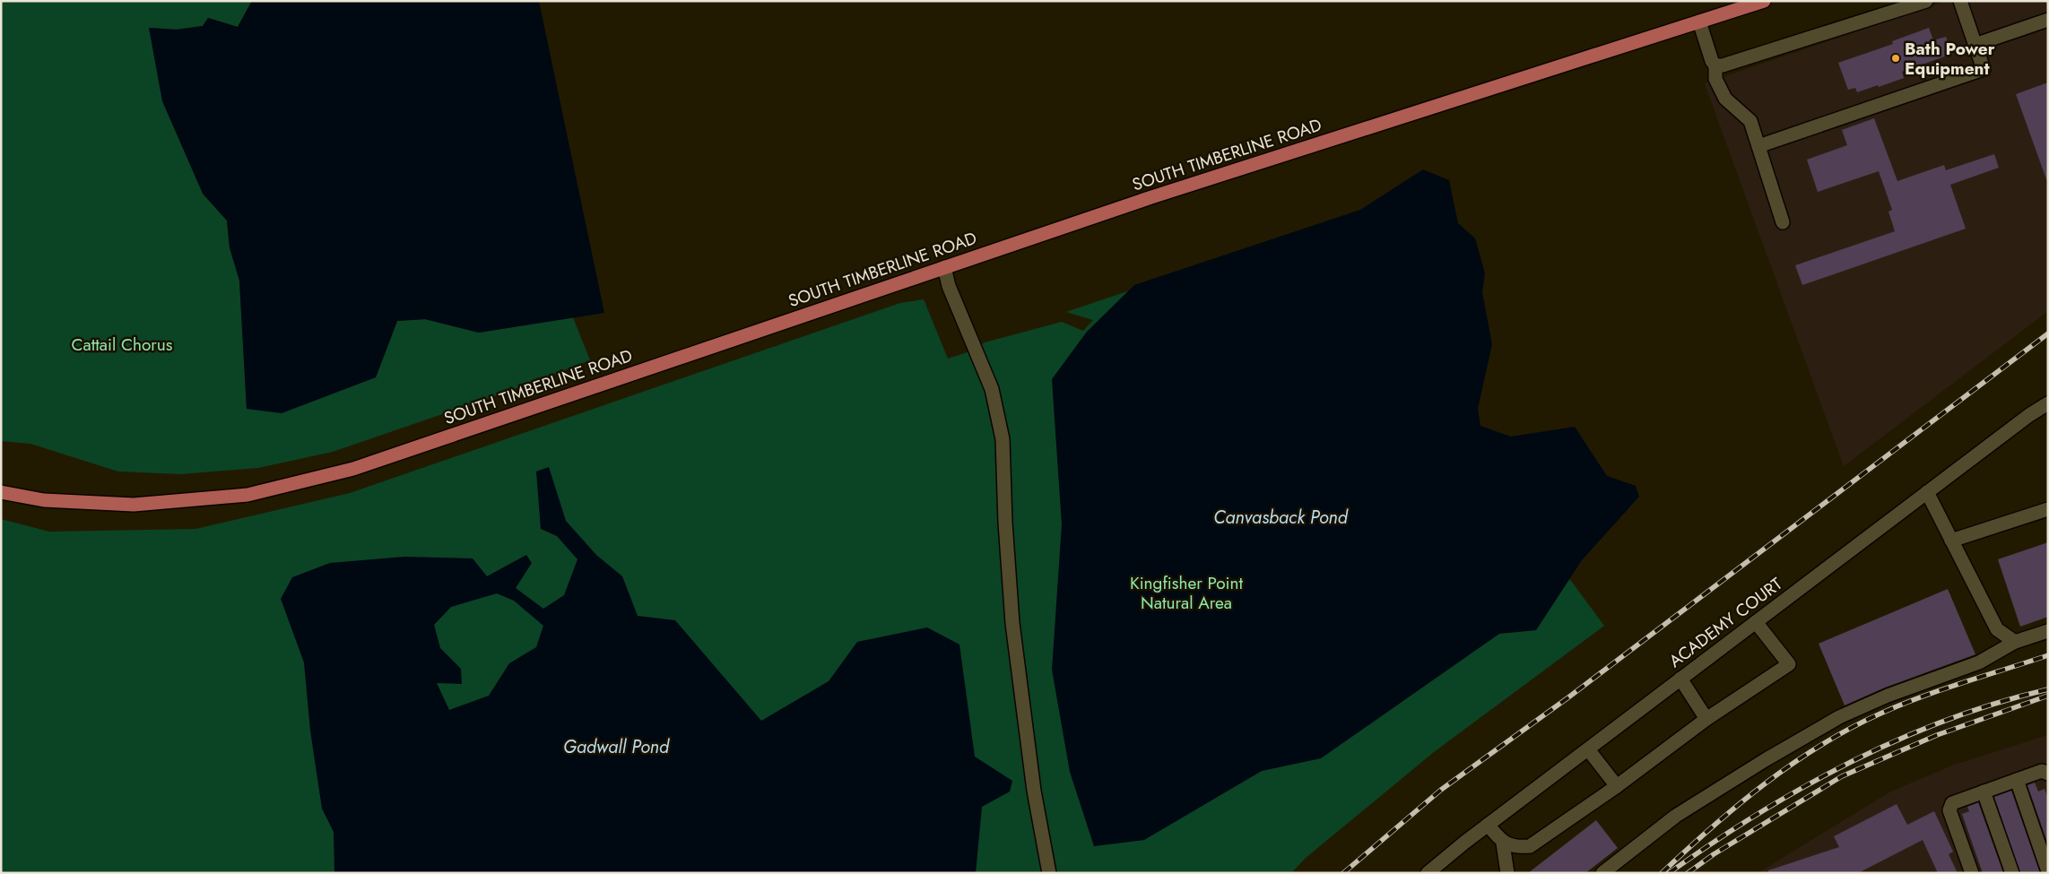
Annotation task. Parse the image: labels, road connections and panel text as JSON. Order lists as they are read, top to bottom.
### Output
{
  "streets": {
    "main road": ["SOUTH TIMBERLINE ROAD"],
    "street": ["ACADEMY COURT"]
  },
  "water": ["Canvasback Pond", "Gadwall Pond"],
  "parks": ["Cattail Chorus", "Kingfisher Point Natural Area"],
  "places": ["Bath Power Equipment"]
}
